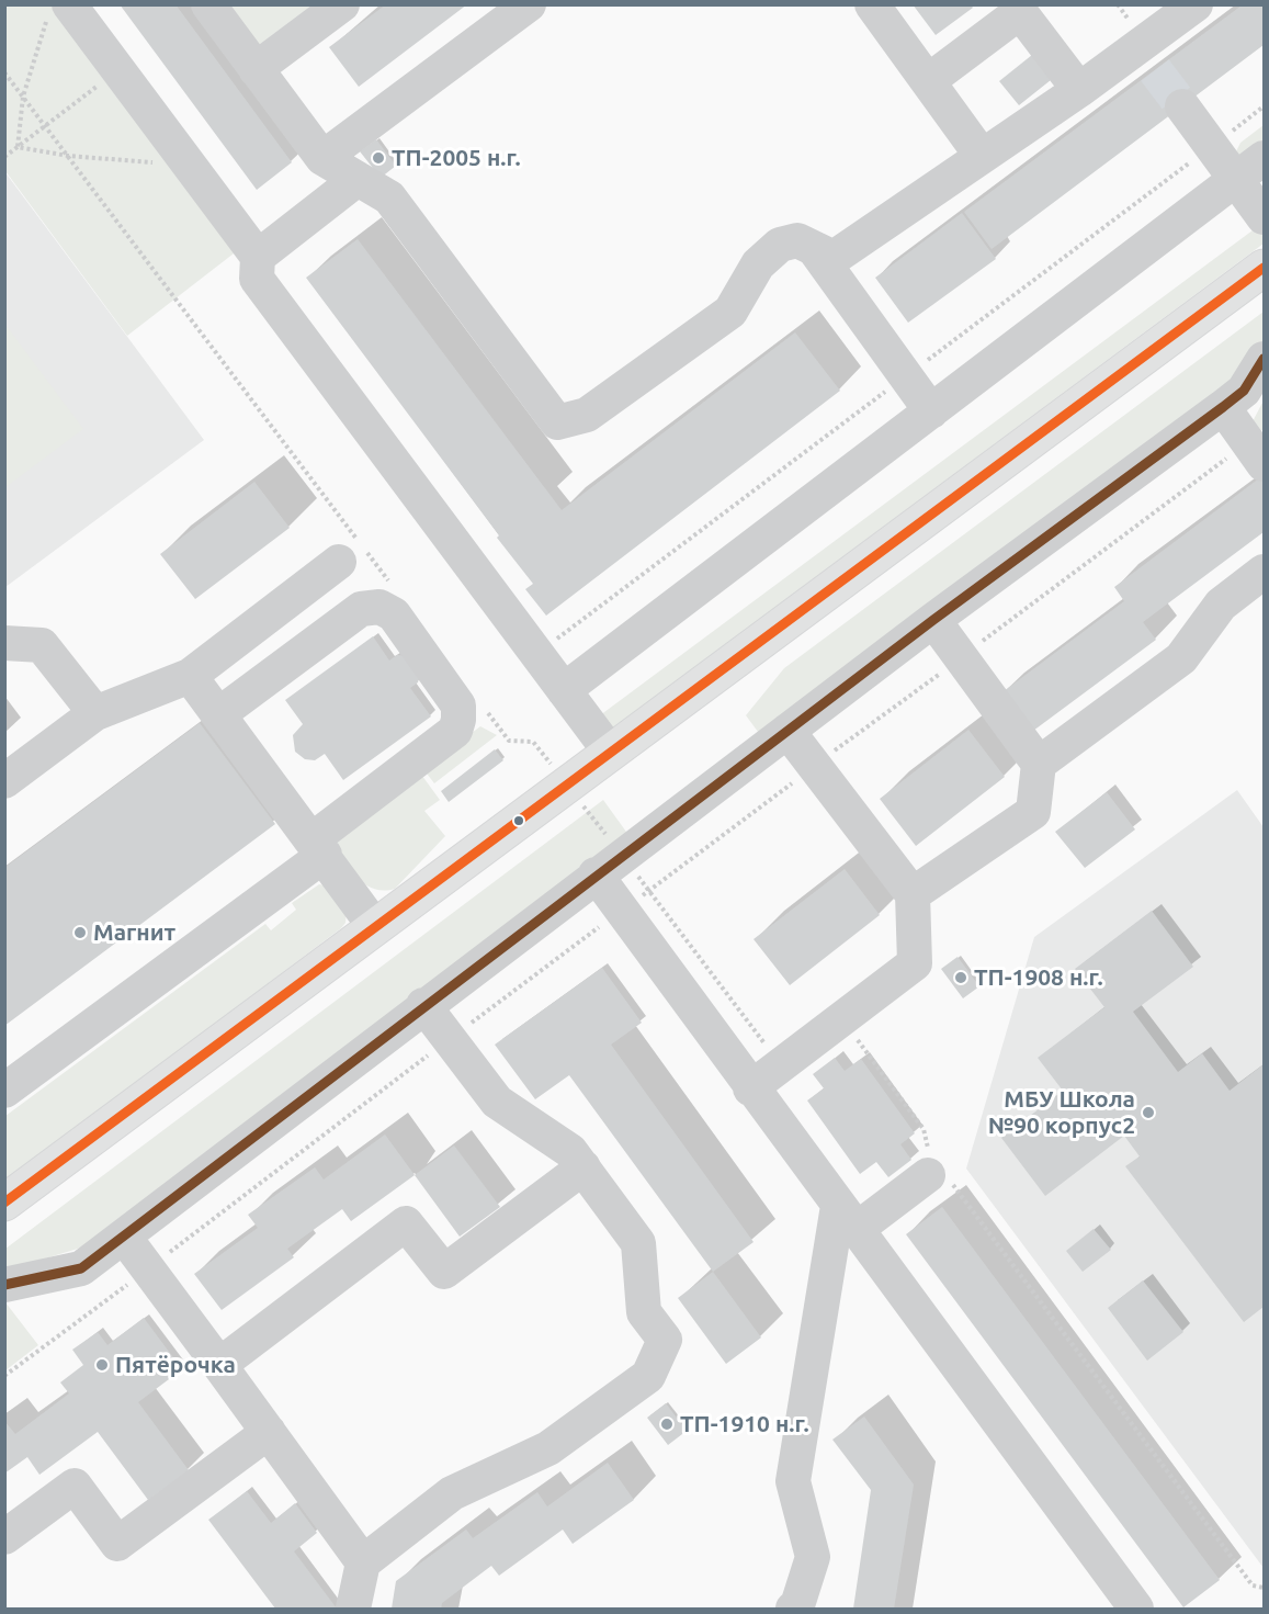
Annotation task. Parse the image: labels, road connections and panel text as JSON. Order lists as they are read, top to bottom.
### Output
{
  "places": [
    "ТП-2005 н.г.",
    "Магнит",
    "ТП-1908 н.г.",
    "МБУ Школа №90 корпус2",
    "Пятёрочка",
    "ТП-1910 н.г."
  ]
}
